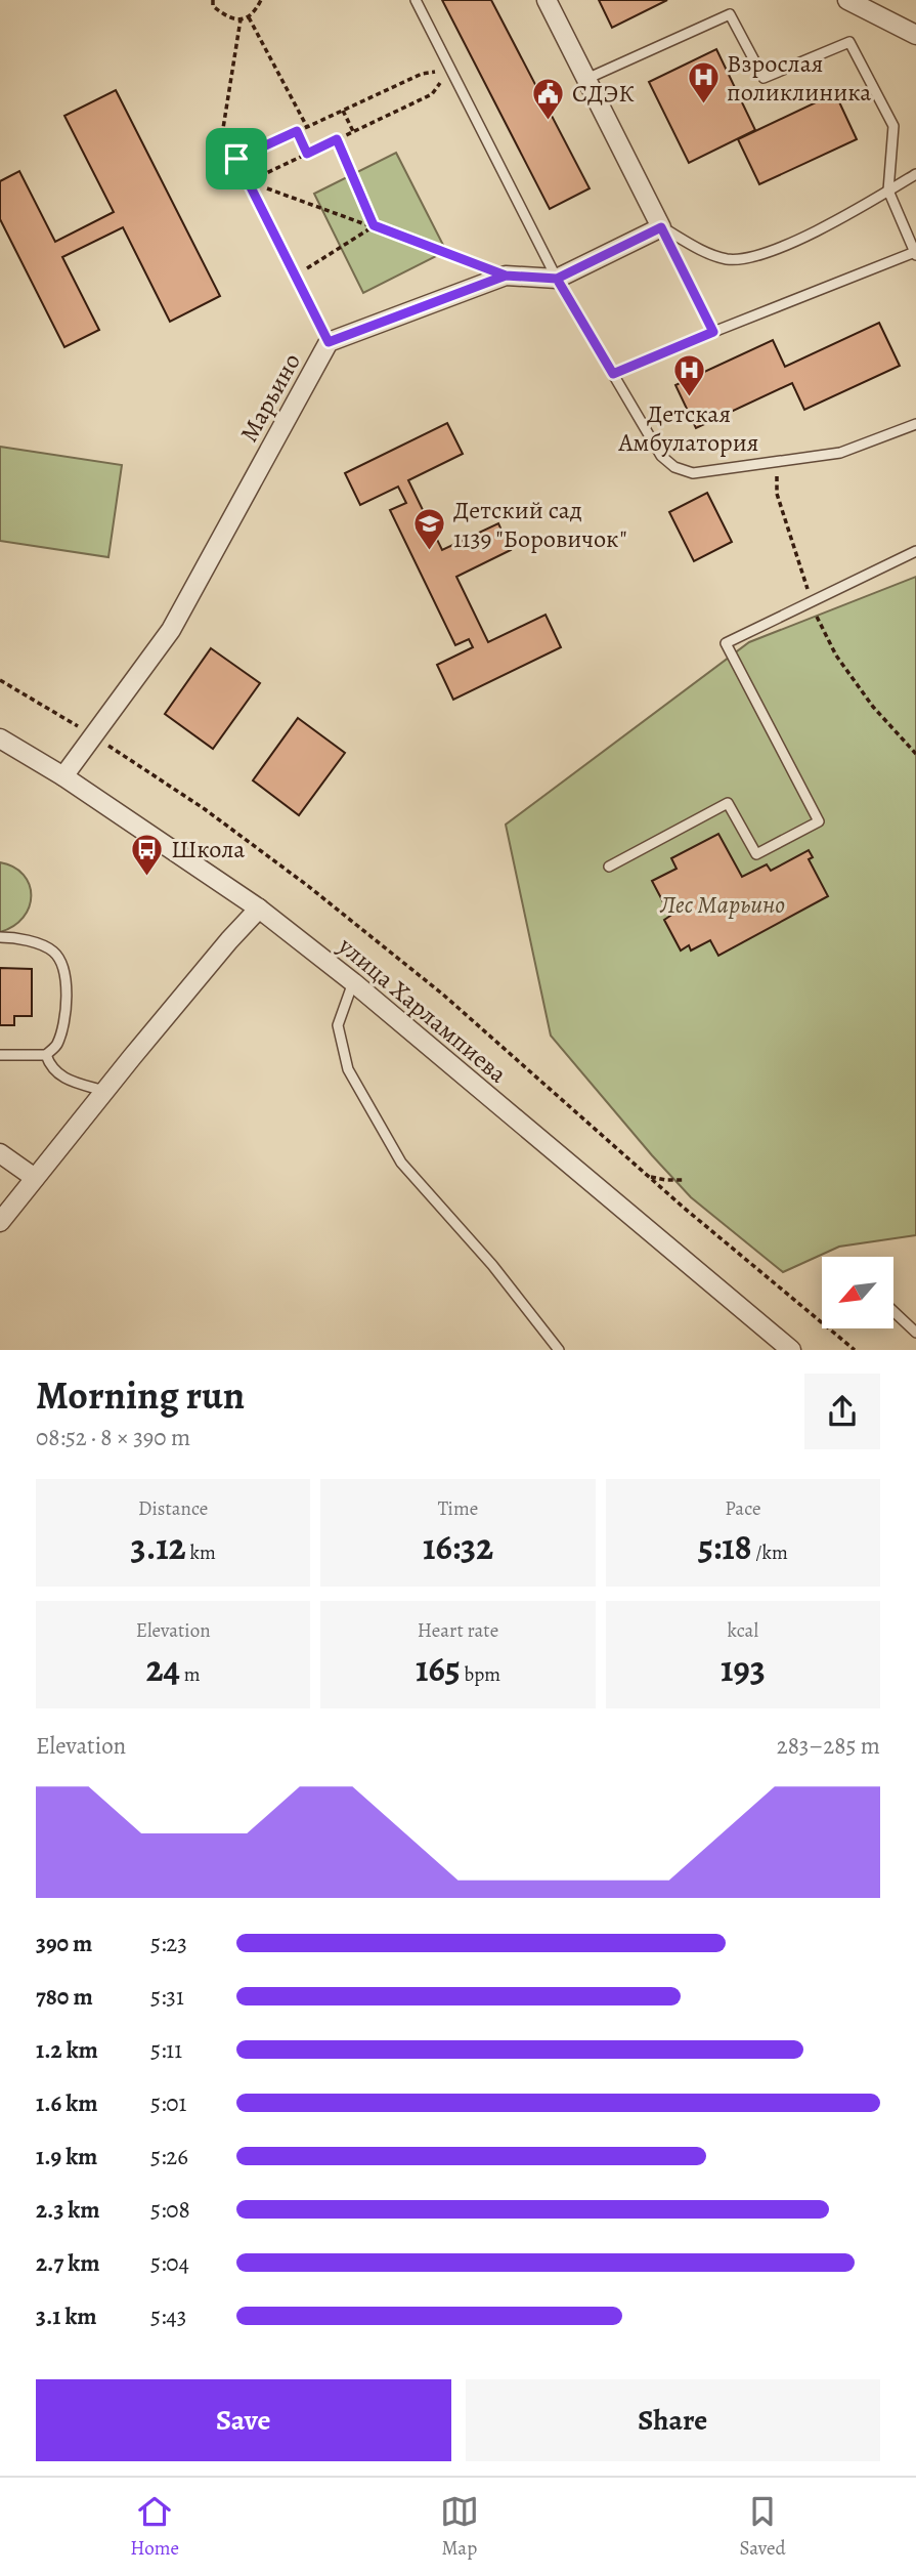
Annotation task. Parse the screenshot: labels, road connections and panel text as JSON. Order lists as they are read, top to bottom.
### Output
{
  "streets": {
    "street": ["Марьино", "улица Харлампиева"]
  },
  "crossings": [
    ["Марьино", "улица Харлампиева"]
  ],
  "parks": ["Лес Марьино"],
  "places": {
    "hospital": ["Взрослая поликлиника", "Детская Амбулатория"],
    "public building": ["СДЭК"],
    "school or university": ["Детский сад 1139 \"Боровичок\""],
    "bus stop": ["Школа"]
  },
  "north": "bottom left",
  "page": {
    "heading": ["Morning run", "08:52 · 8 × 390 m"],
    "stats": [
      ["Distance", "3.12 km"],
      ["Time", "16:32"],
      ["Pace", "5:18 /km"],
      ["Elevation", "24 m"],
      ["Heart rate", "165 bpm"],
      ["kcal", "193"]
    ],
    "chart": ["Elevation", "283–285 m"],
    "list": [
      {
        "name": "390 m",
        "note": "5:23"
      },
      {
        "name": "780 m",
        "note": "5:31"
      },
      {
        "name": "1.2 km",
        "note": "5:11"
      },
      {
        "name": "1.6 km",
        "note": "5:01"
      },
      {
        "name": "1.9 km",
        "note": "5:26"
      },
      {
        "name": "2.3 km",
        "note": "5:08"
      },
      {
        "name": "2.7 km",
        "note": "5:04"
      },
      {
        "name": "3.1 km",
        "note": "5:43"
      }
    ],
    "buttons": ["Save", "Share"],
    "tabs": ["Home", "Map", "Saved"]
  }
}
